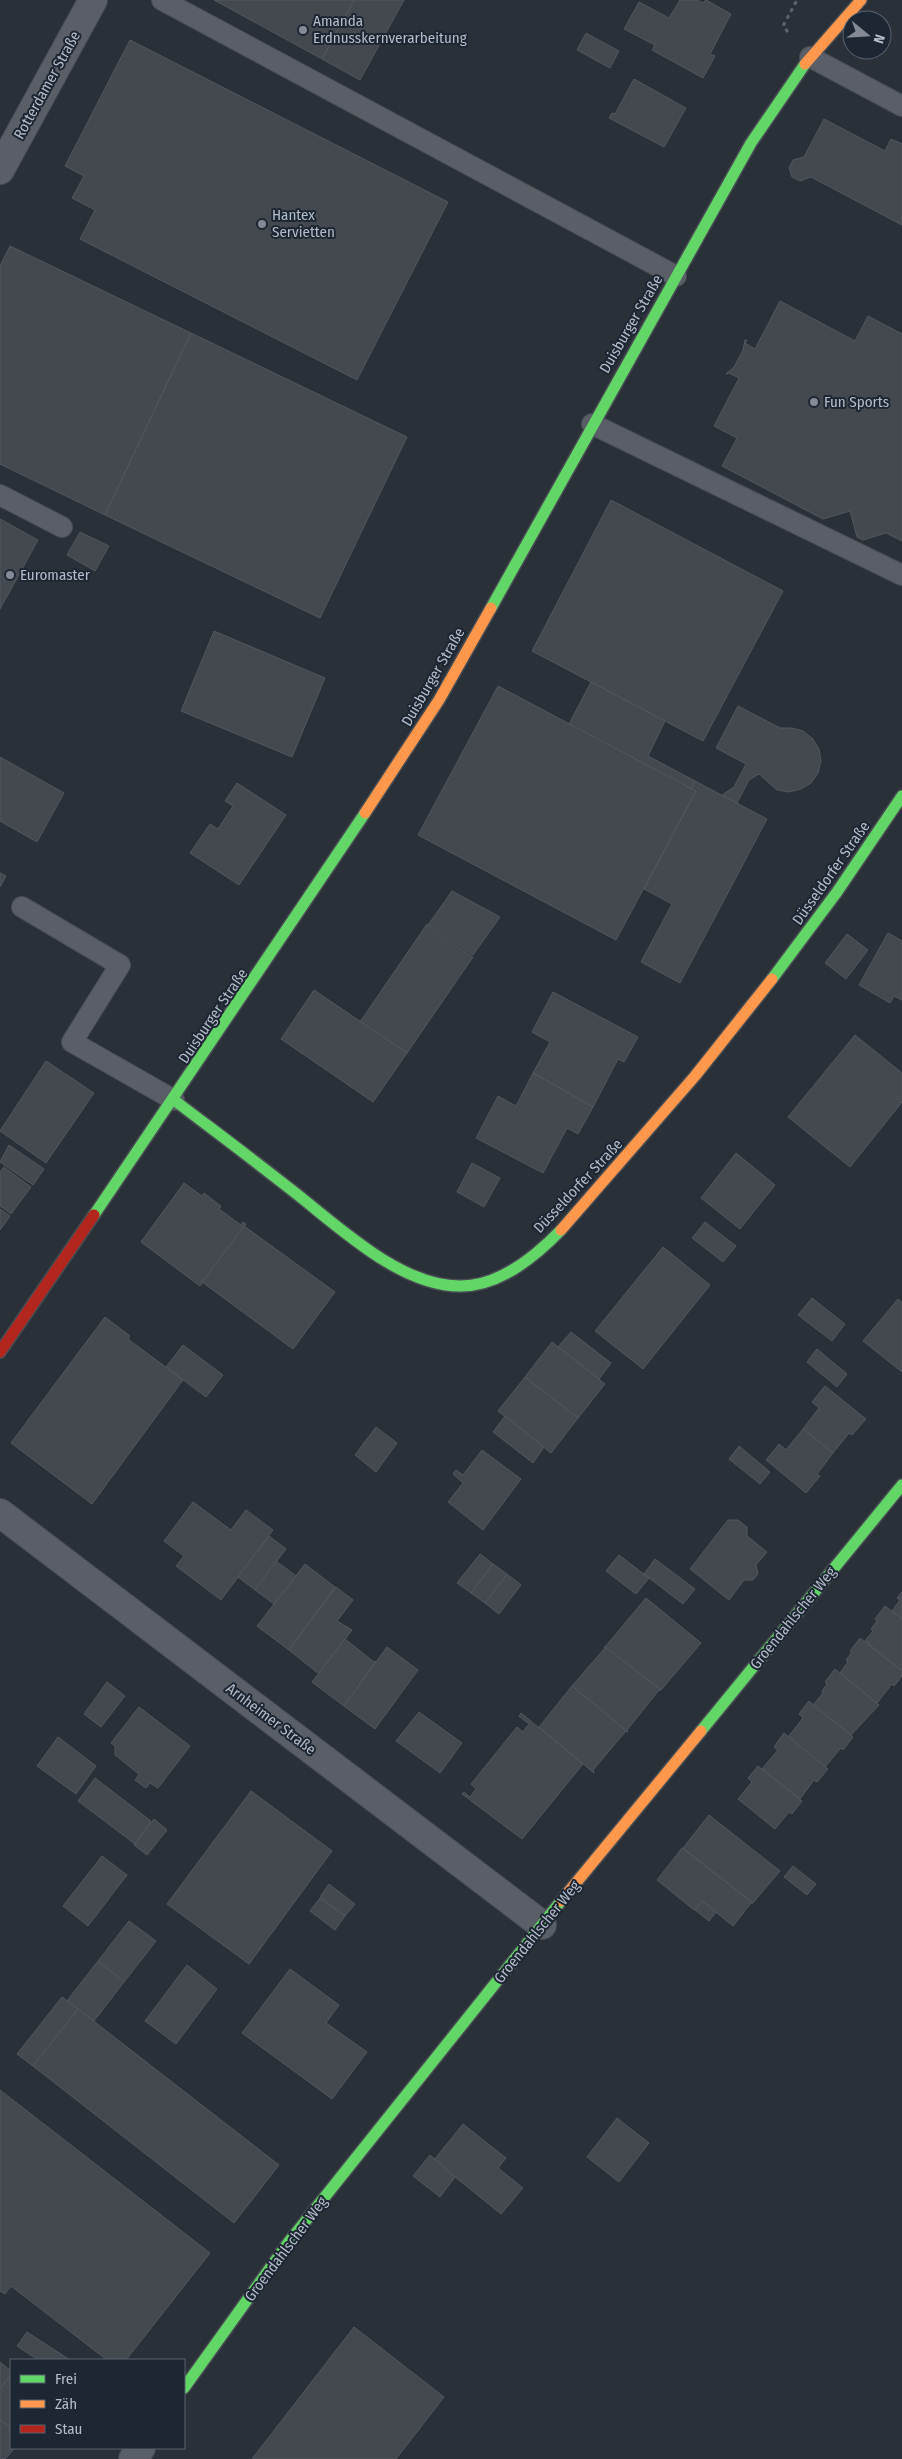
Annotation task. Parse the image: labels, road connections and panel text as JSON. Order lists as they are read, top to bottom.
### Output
{
  "streets": {
    "street": [
      "Rotterdamer Straße",
      "Duisburger Straße",
      "Düsseldorfer Straße",
      "Groendahlscher Weg",
      "Arnheimer Straße"
    ]
  },
  "crossings": [
    ["Duisburger Straße", "Düsseldorfer Straße"],
    ["Groendahlscher Weg", "Arnheimer Straße"]
  ],
  "places": [
    "Amanda Erdnusskernverarbeitung",
    "Hantex Servietten",
    "Fun Sports",
    "Euromaster"
  ],
  "legend": ["Frei", "Zäh", "Stau"],
  "north": "right"
}
